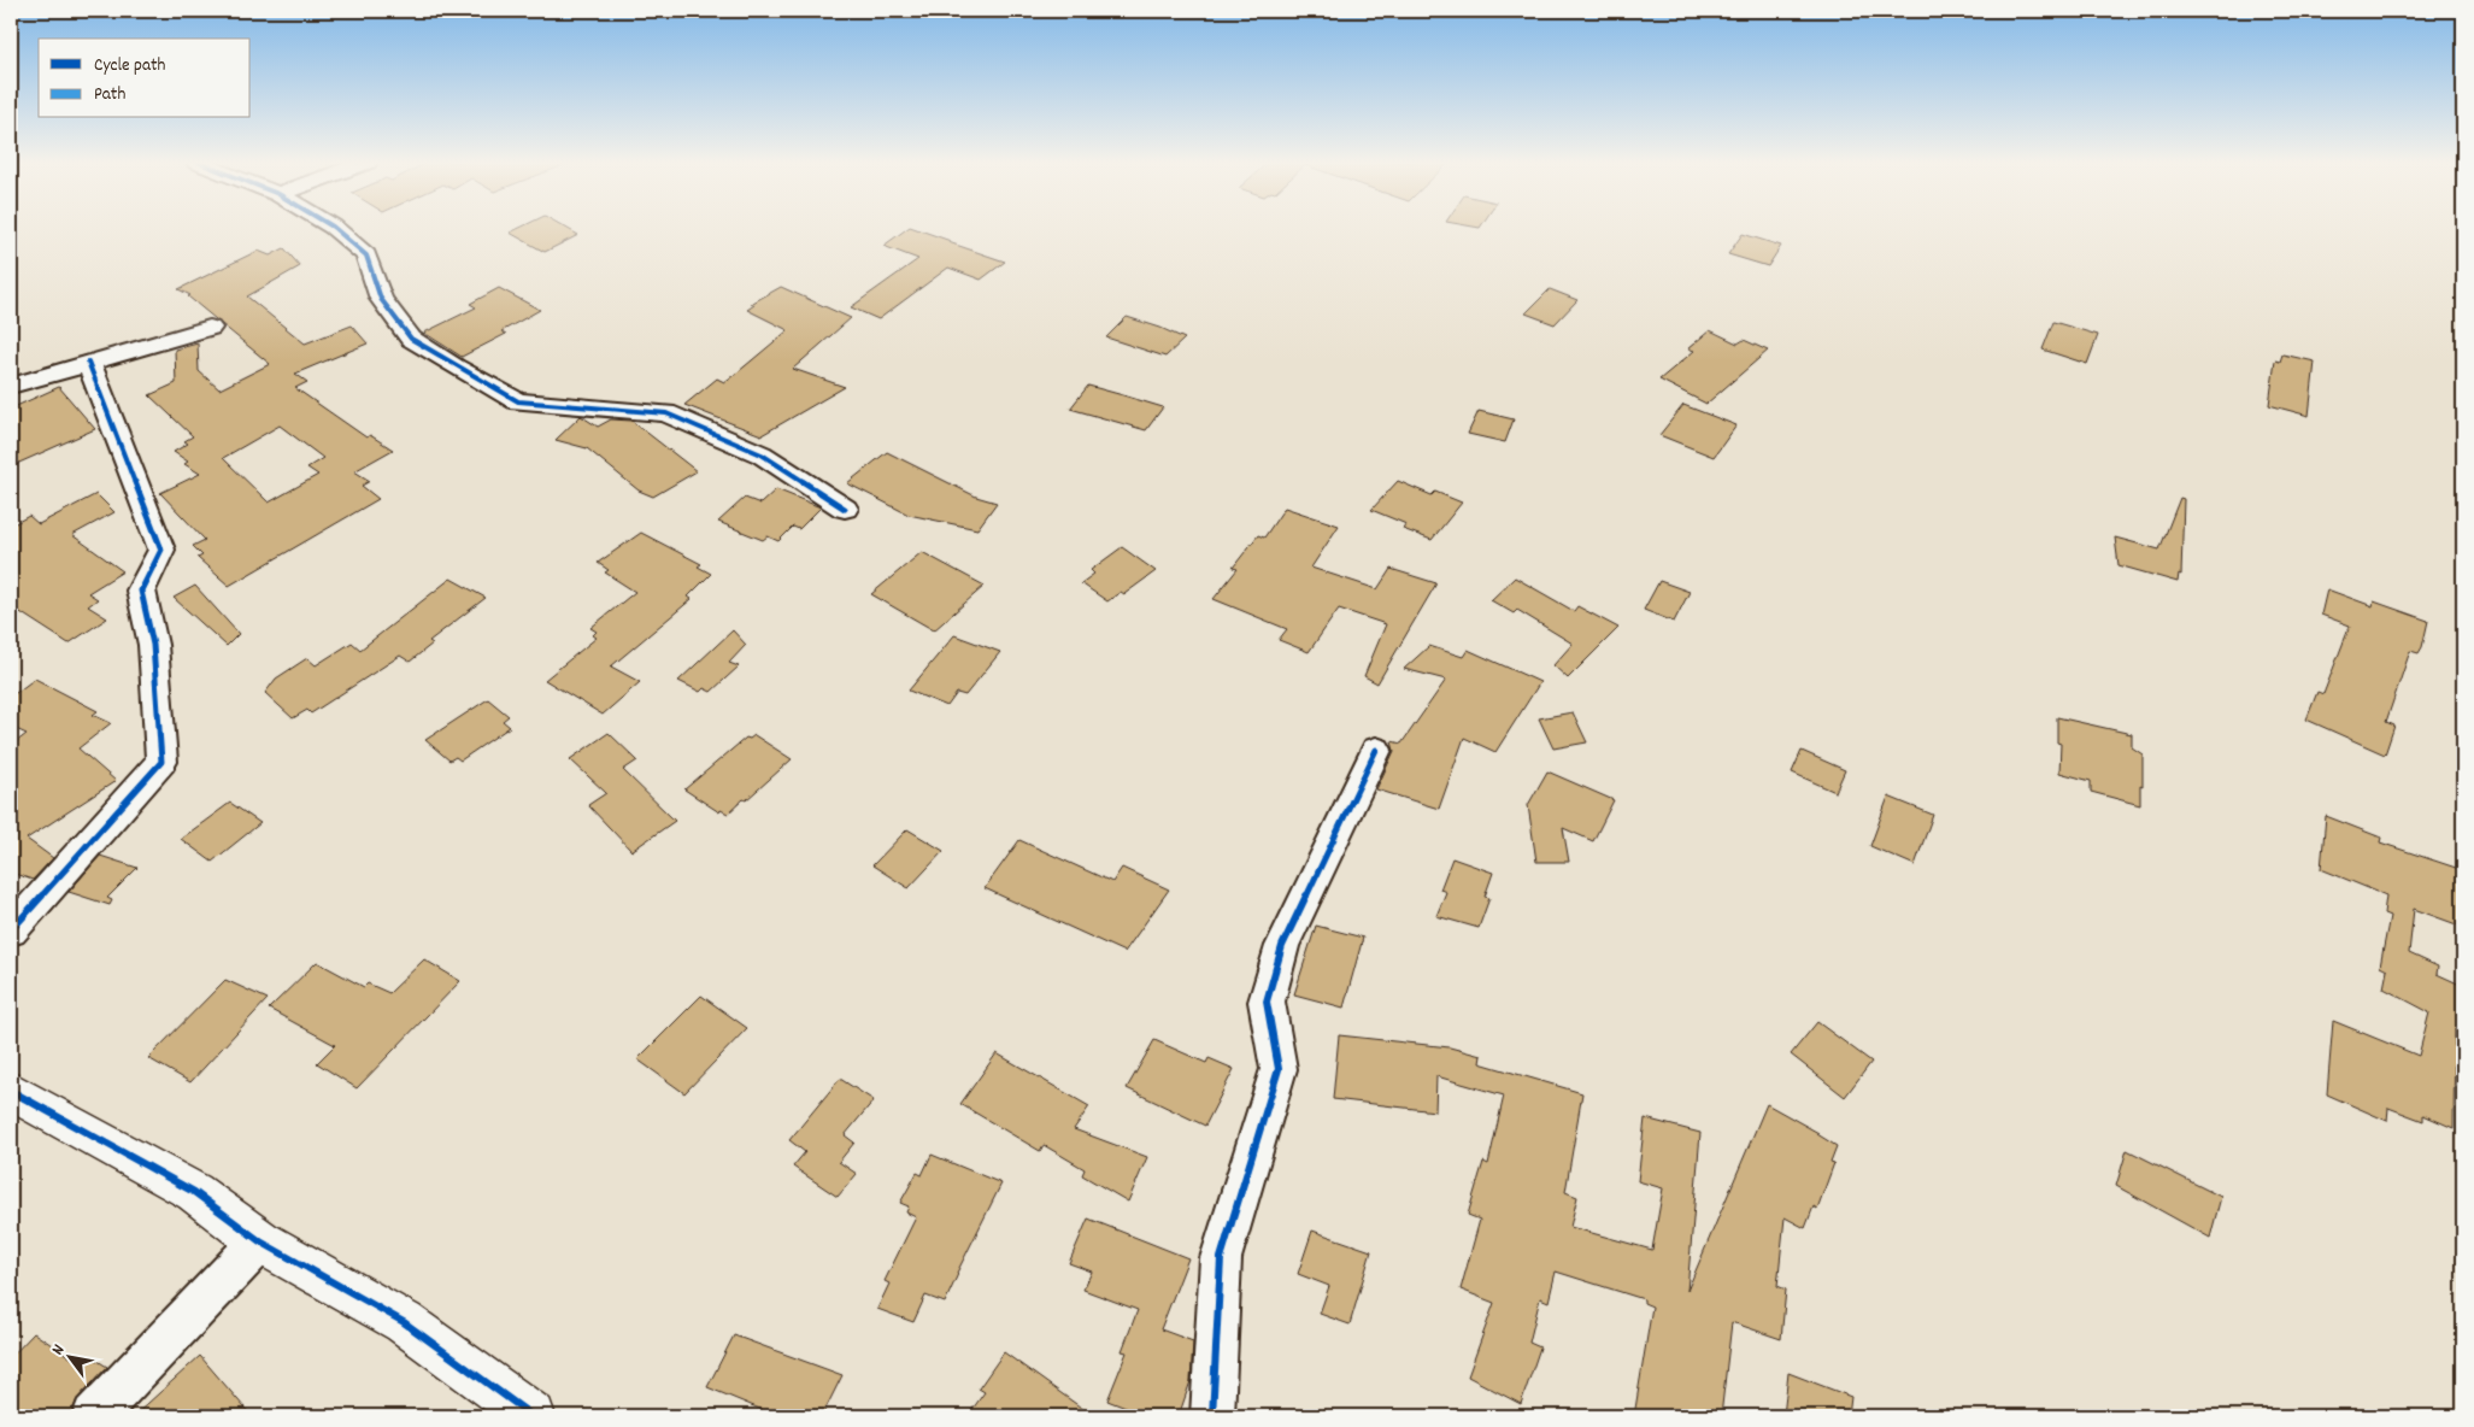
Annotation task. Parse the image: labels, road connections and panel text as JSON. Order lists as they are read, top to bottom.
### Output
{
  "legend": ["Cycle path", "Path"],
  "north": "top left"
}
